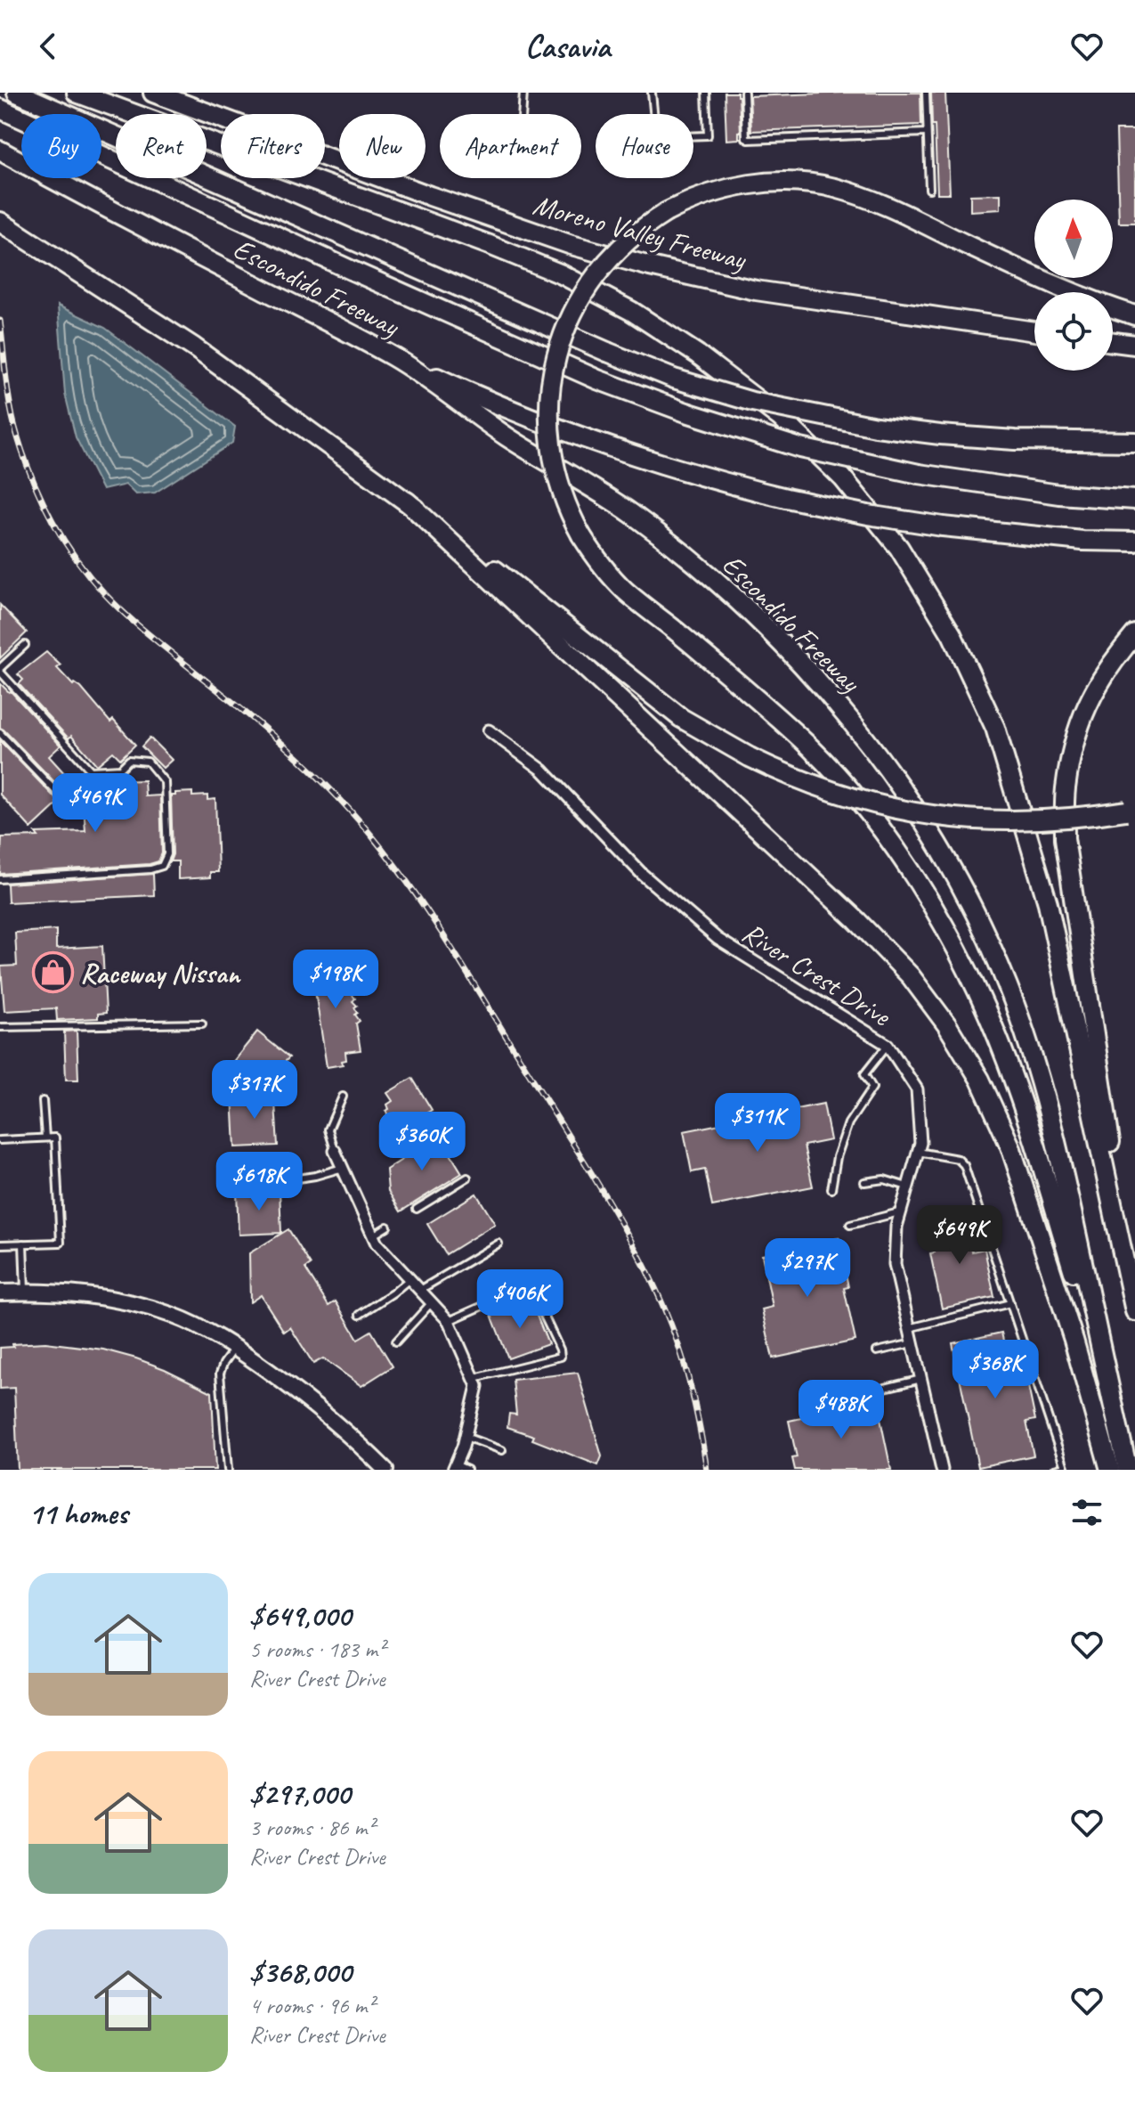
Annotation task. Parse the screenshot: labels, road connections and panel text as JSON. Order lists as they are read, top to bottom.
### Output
{
  "streets": {
    "highway": ["Moreno Valley Freeway", "Escondido Freeway"],
    "street": ["River Crest Drive"]
  },
  "places": {
    "shop": ["Raceway Nissan"]
  },
  "north": "top",
  "page": {
    "header": "Casavia",
    "chip": [
      "Buy",
      "Rent",
      "Filters",
      "New",
      "Apartment",
      "House"
    ],
    "price": [
      "$469K",
      "$198K",
      "$317K",
      "$311K",
      "$360K",
      "$618K",
      "$649K",
      "$297K",
      "$406K",
      "$368K",
      "$488K"
    ],
    "heading": "11 homes",
    "list": [
      {
        "name": "$649,000",
        "note": "5 rooms · 183 m² · River Crest Drive"
      },
      {
        "name": "$297,000",
        "note": "3 rooms · 86 m² · River Crest Drive"
      },
      {
        "name": "$368,000",
        "note": "4 rooms · 96 m² · River Crest Drive"
      }
    ]
  }
}
